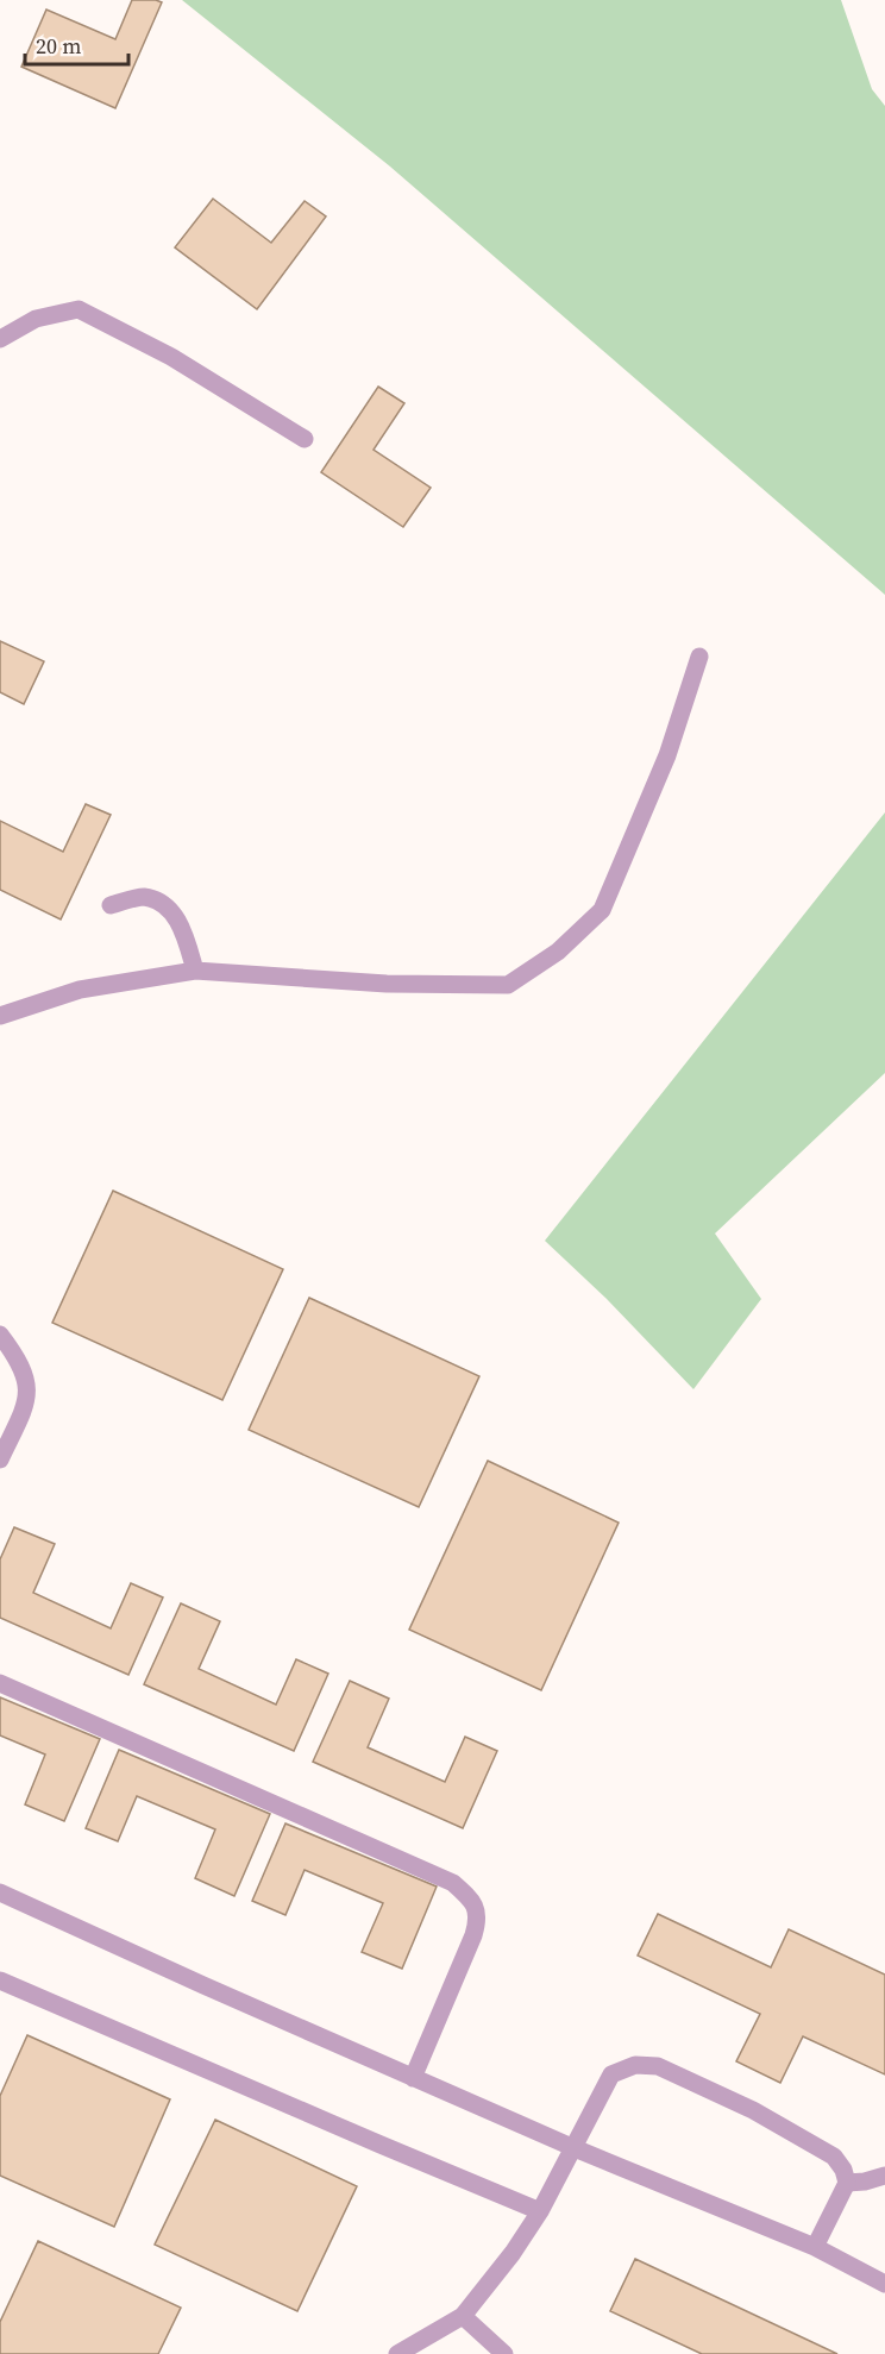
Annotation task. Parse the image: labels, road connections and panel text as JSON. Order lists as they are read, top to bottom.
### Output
{
  "scale_bar": "20 m"
}
